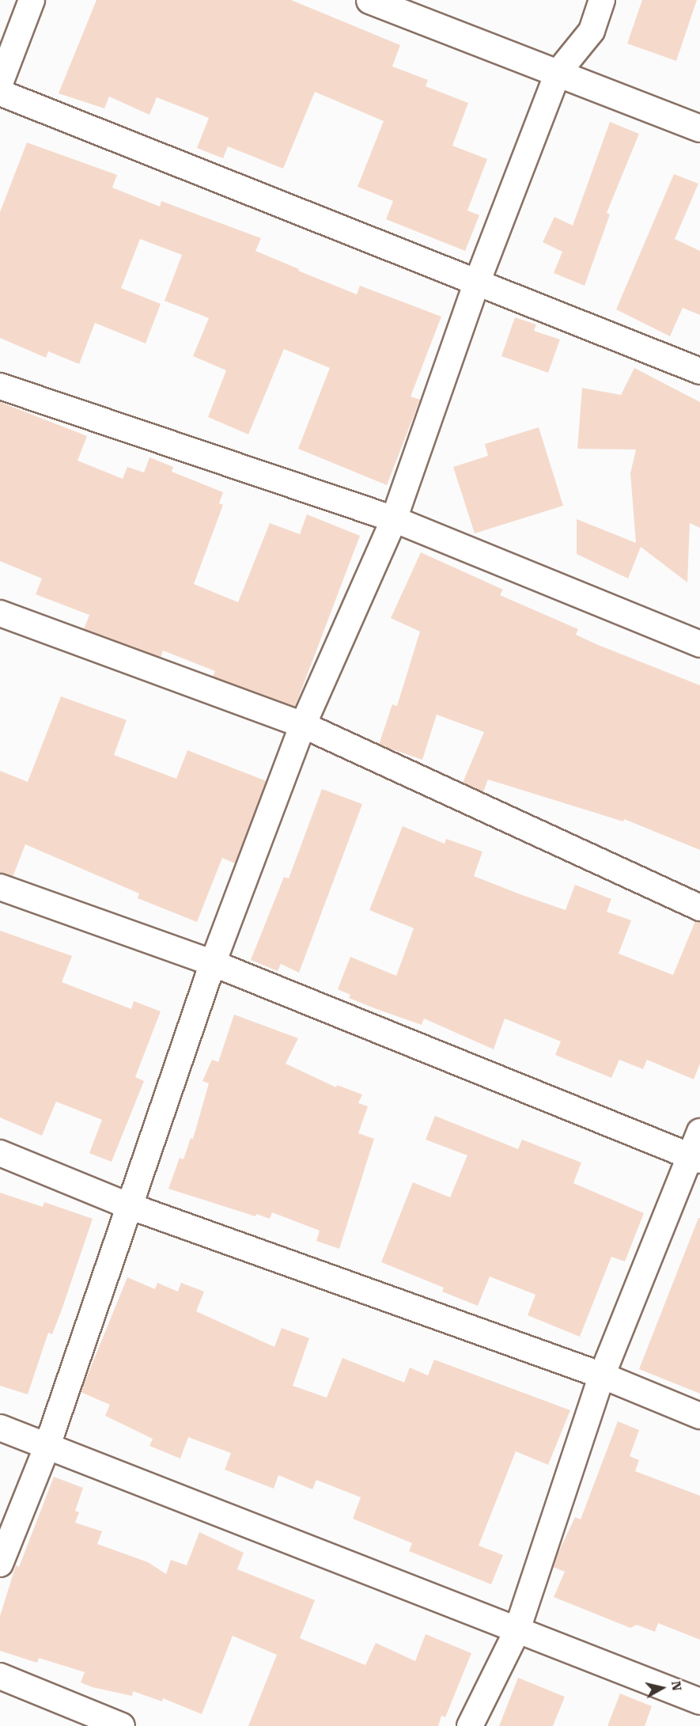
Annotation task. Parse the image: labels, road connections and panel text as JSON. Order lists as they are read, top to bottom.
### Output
{
  "north": "right"
}
